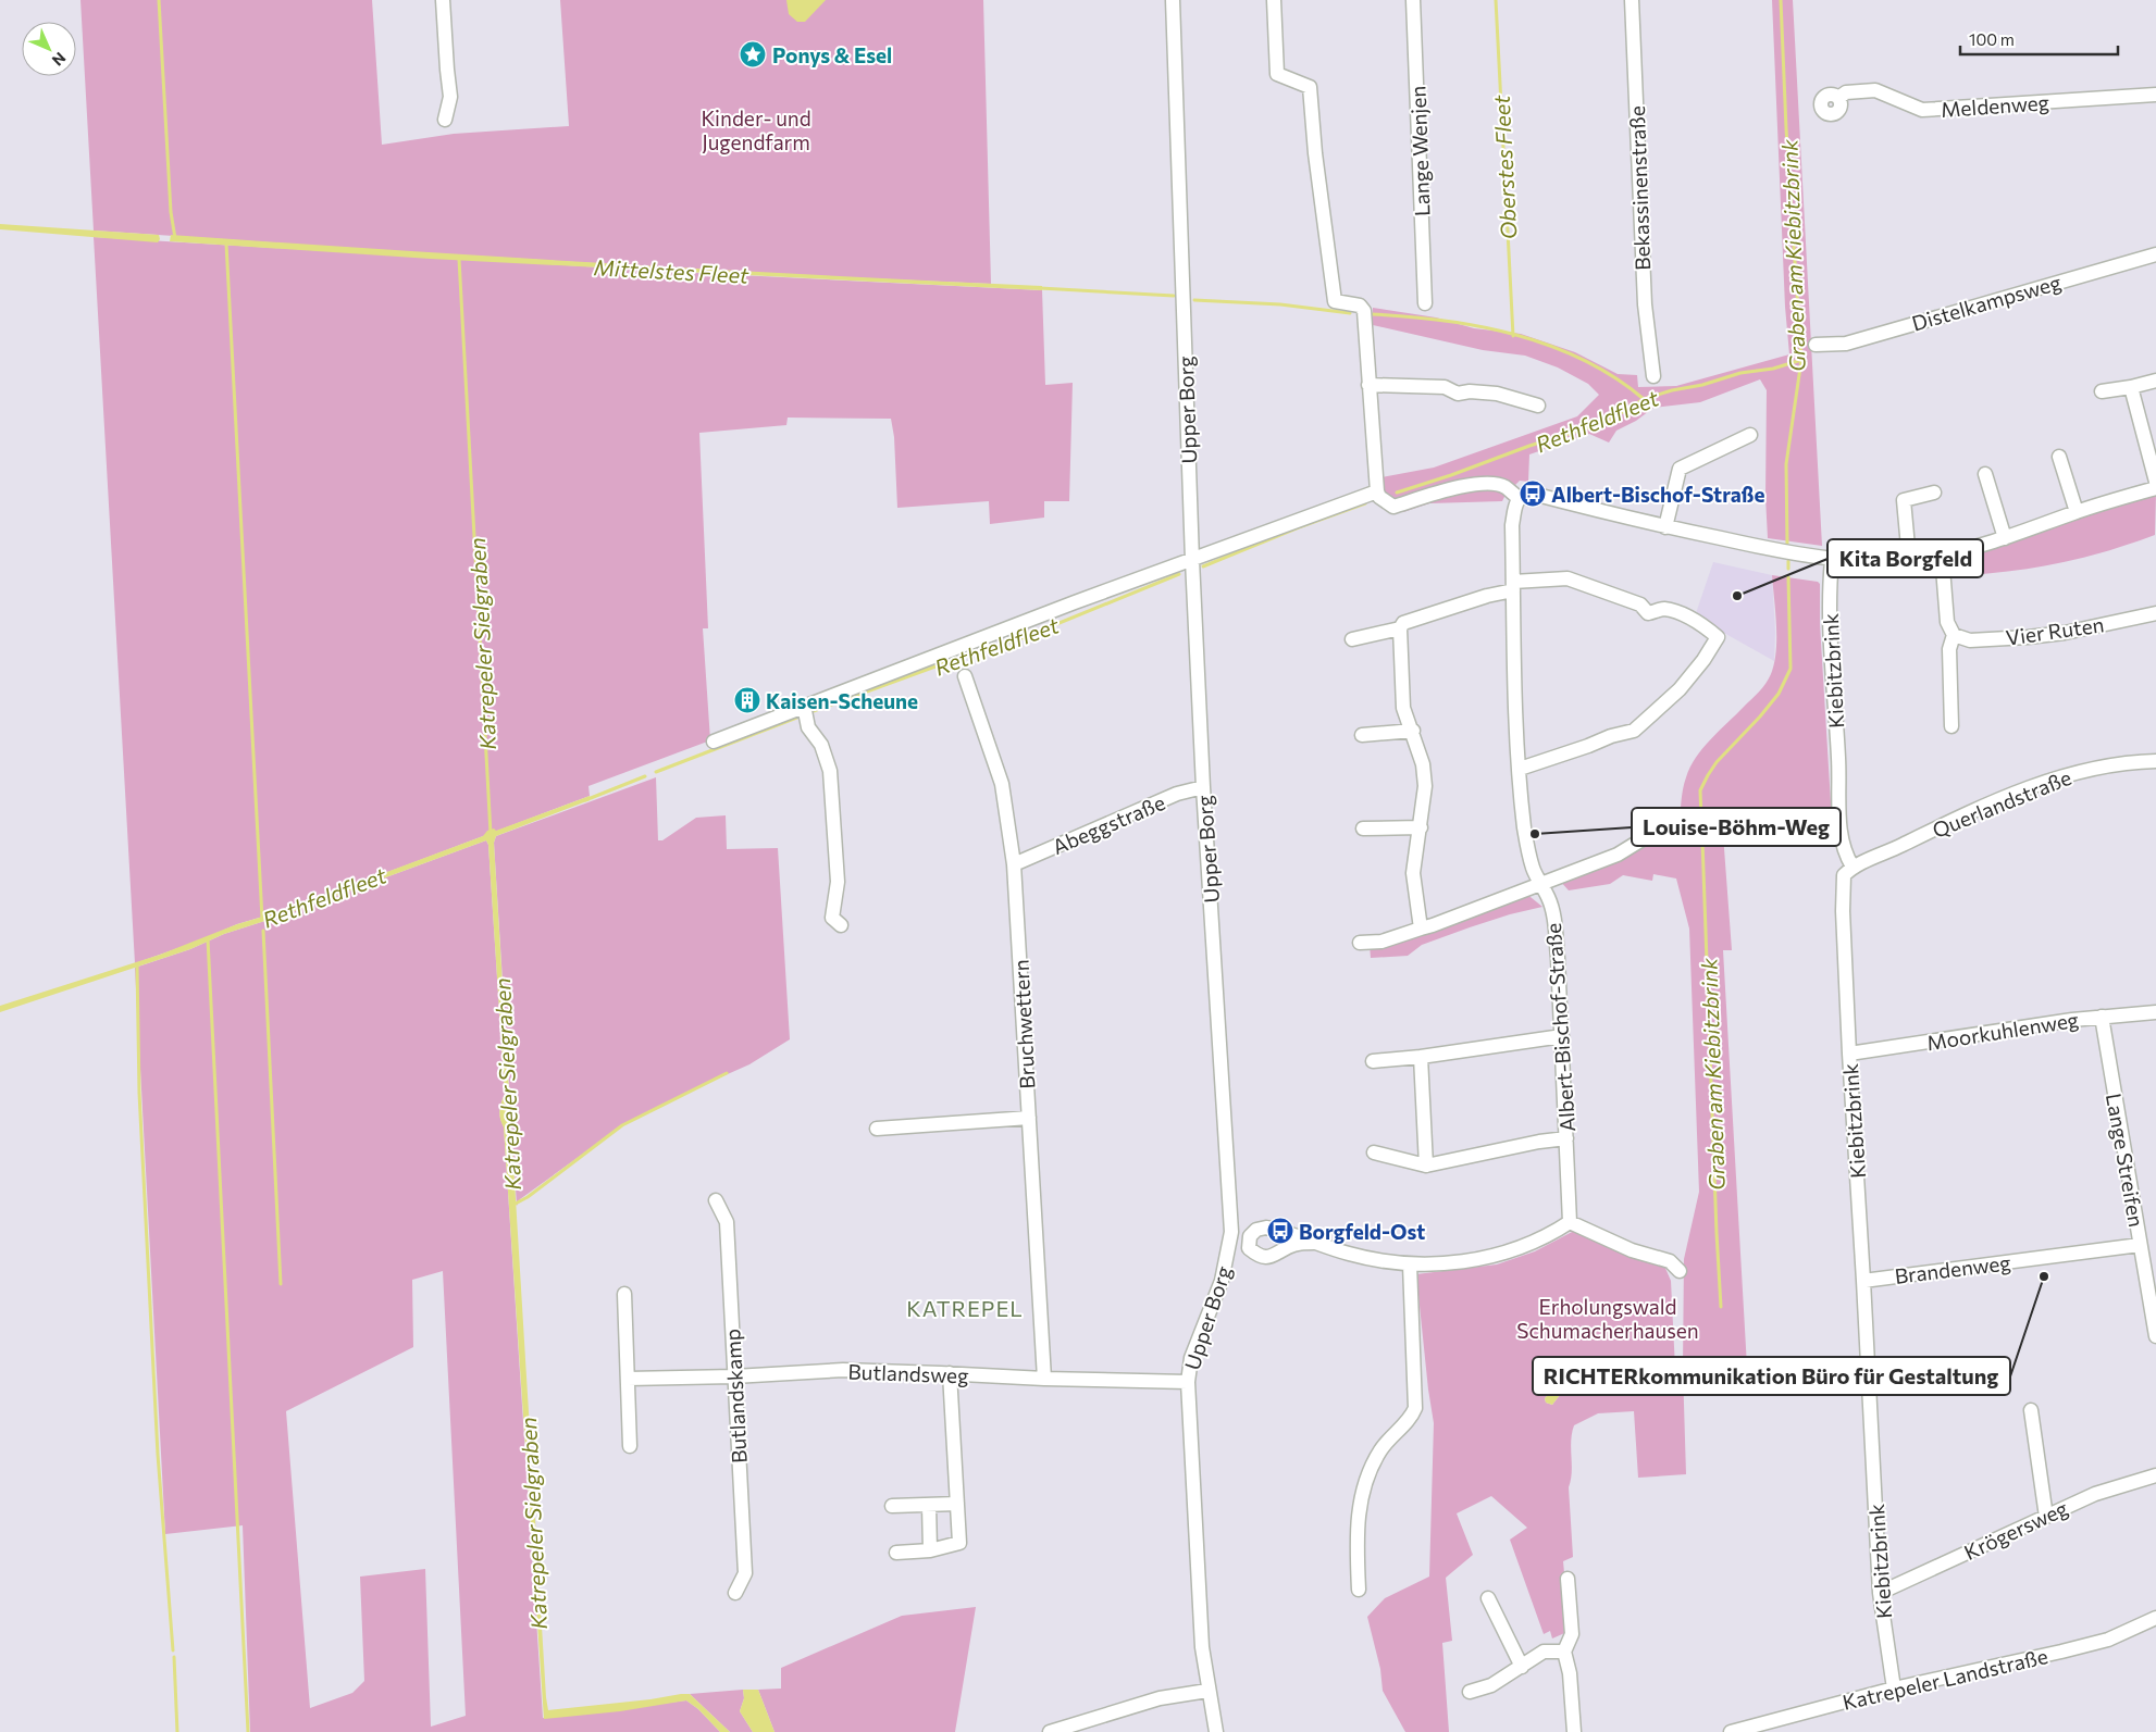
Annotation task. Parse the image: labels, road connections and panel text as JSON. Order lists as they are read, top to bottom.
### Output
{
  "streets": {
    "street": [
      "Meldenweg",
      "Lange Wenjen",
      "Bekassinenstraße",
      "Distelkampsweg",
      "Upper Borg",
      "Vier Ruten",
      "Kiebitzbrink",
      "Querlandstraße",
      "Abeggstraße",
      "Bruchwettern",
      "Albert-Bischof-Straße",
      "Moorkuhlenweg",
      "Lange Streifen",
      "Brandenweg",
      "Butlandsweg",
      "Butlandskamp",
      "Krögersweg",
      "Katrepeler Landstraße"
    ]
  },
  "crossings": [
    ["Upper Borg", "Abeggstraße"],
    ["Upper Borg", "Butlandsweg"],
    ["Kiebitzbrink", "Querlandstraße"],
    ["Kiebitzbrink", "Moorkuhlenweg"],
    ["Kiebitzbrink", "Brandenweg"],
    ["Kiebitzbrink", "Krögersweg"],
    ["Kiebitzbrink", "Katrepeler Landstraße"],
    ["Abeggstraße", "Bruchwettern"],
    ["Bruchwettern", "Butlandsweg"],
    ["Moorkuhlenweg", "Lange Streifen"],
    ["Lange Streifen", "Brandenweg"],
    ["Butlandsweg", "Butlandskamp"]
  ],
  "districts": ["KATREPEL"],
  "water": [
    "Oberstes Fleet",
    "Graben am Kiebitzbrink",
    "Mittelstes Fleet",
    "Rethfeldfleet",
    "Katrepeler Sielgraben"
  ],
  "parks": ["Kinder- und Jugendfarm", "Erholungswald Schumacherhausen"],
  "places": {
    "place": ["Ponys & Esel"],
    "bus stop": ["Albert-Bischof-Straße", "Borgfeld-Ost"],
    "other": ["Kita Borgfeld", "Louise-Böhm-Weg", "RICHTERkommunikation Büro für Gestaltung"],
    "building": ["Kaisen-Scheune"]
  },
  "scale_bar": "100 m",
  "north": "bottom right"
}
